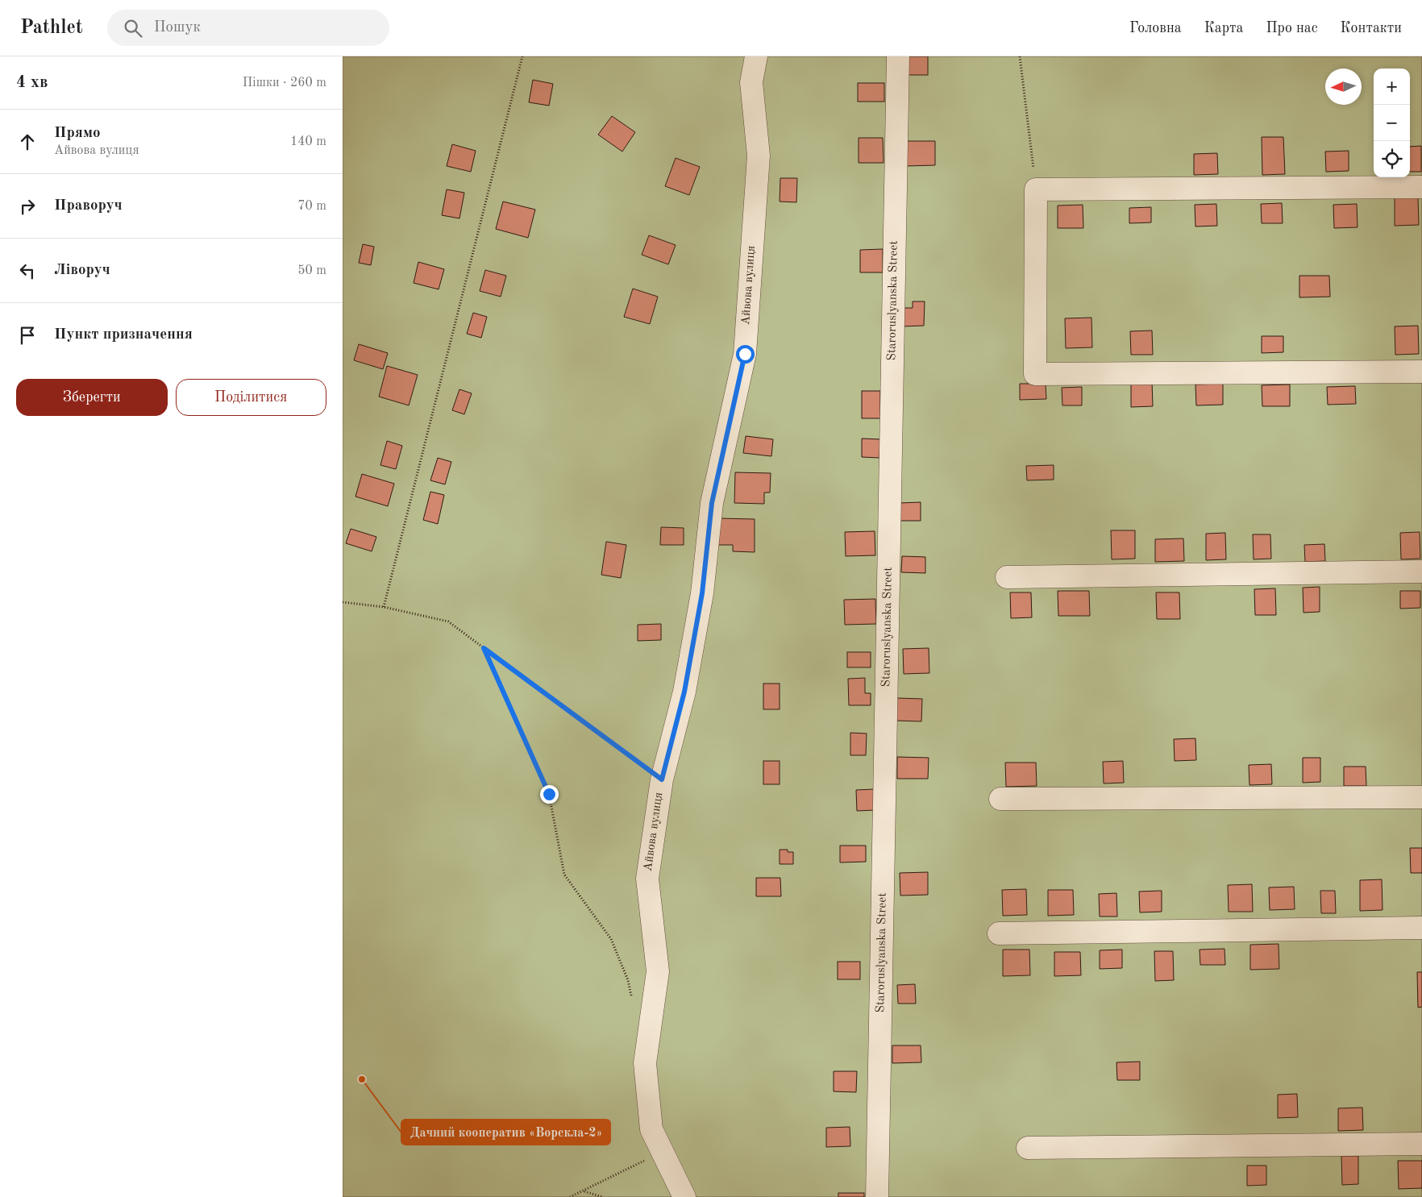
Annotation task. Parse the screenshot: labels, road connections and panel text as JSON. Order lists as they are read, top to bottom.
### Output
{
  "streets": {
    "street": ["Айвова вулиця", "Staroruslyanska Street"]
  },
  "places": ["Дачний кооператив «Ворскла-2»"],
  "north": "left",
  "page": {
    "header": "Pathlet",
    "search": "Пошук",
    "nav": [
      "Головна",
      "Карта",
      "Про нас",
      "Контакти"
    ],
    "heading": ["4 хв", "Пішки · 260 m"],
    "map_buttons": ["+", "−"],
    "list": [
      ["Прямо", "Айвова вулиця", "140 m"],
      ["Праворуч", "70 m"],
      ["Ліворуч", "50 m"],
      "Пункт призначення"
    ],
    "buttons": ["Зберегти", "Поділитися"]
  }
}
